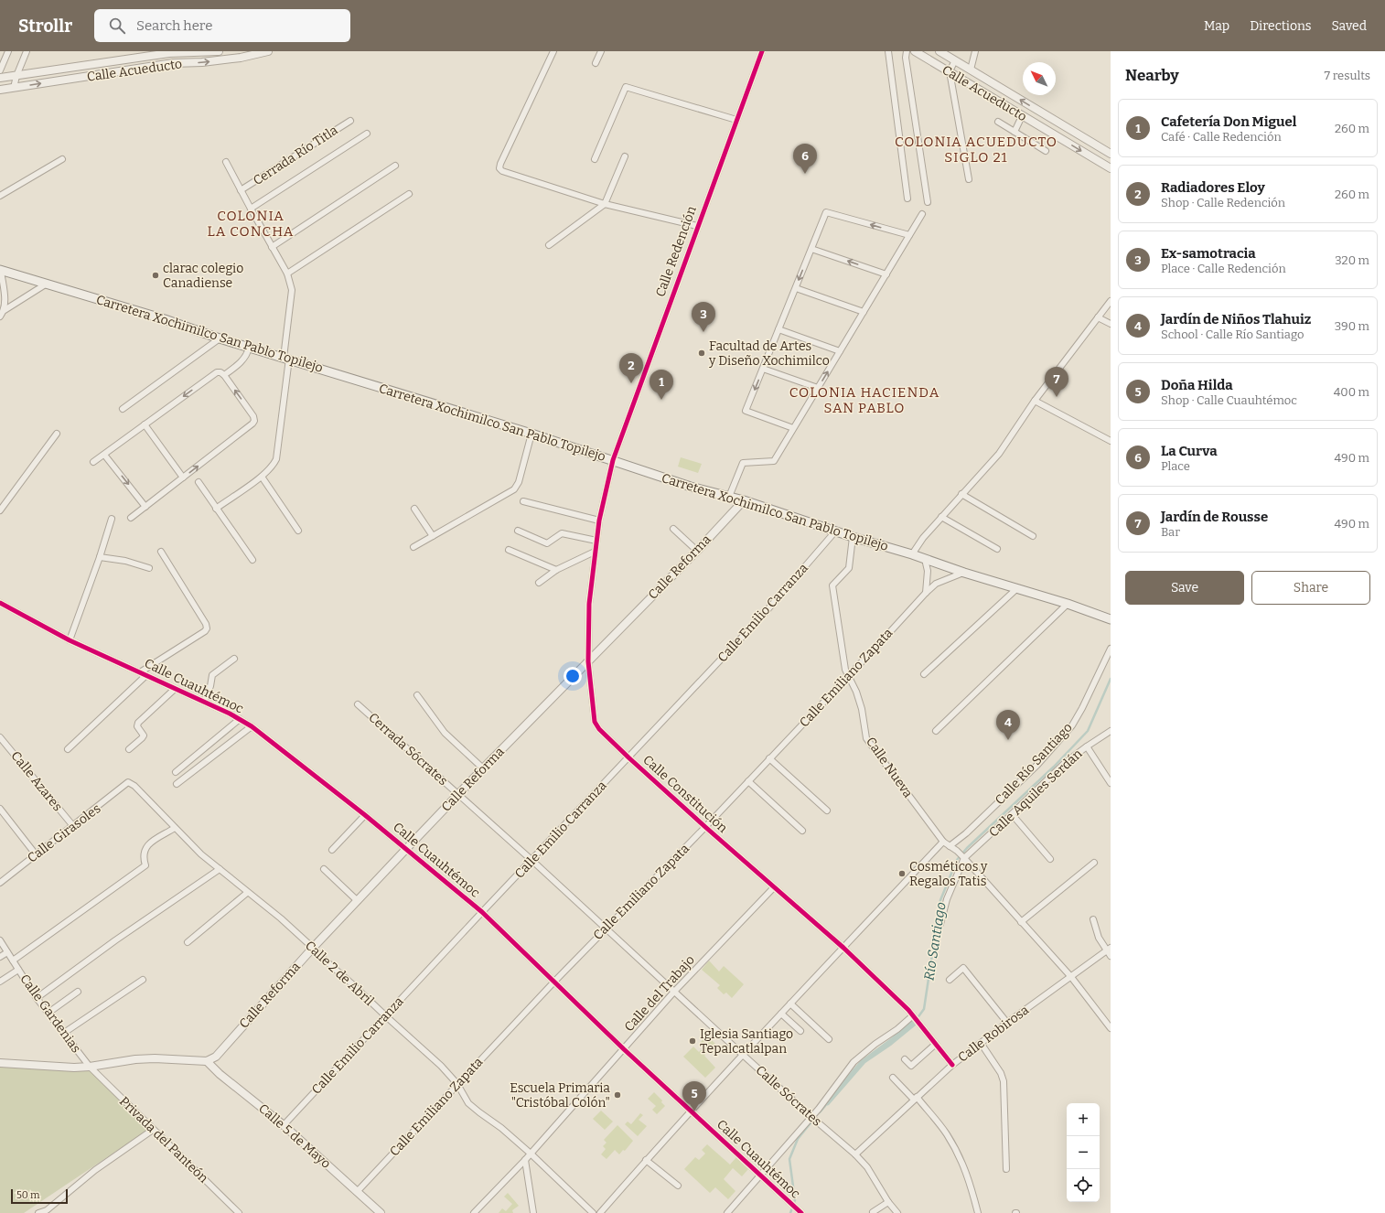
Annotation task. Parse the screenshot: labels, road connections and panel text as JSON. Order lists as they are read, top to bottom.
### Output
{
  "streets": {
    "main road": ["Carretera Xochimilco San Pablo Topilejo"],
    "street": [
      "Calle Acueducto",
      "Cerrada Río Titla",
      "Calle Redención",
      "Calle Reforma",
      "Calle Emilio Carranza",
      "Calle Emiliano Zapata",
      "Calle Cuauhtémoc",
      "Cerrada Sócrates",
      "Calle Río Santiago",
      "Calle Nueva",
      "Calle Azares",
      "Calle Aquiles Serdán",
      "Calle Constitución",
      "Calle Girasoles",
      "Calle 2 de Abril",
      "Calle del Trabajo",
      "Calle Gardenias",
      "Calle Robirosa",
      "Calle Sócrates",
      "Calle 5 de Mayo",
      "Privada del Panteón"
    ]
  },
  "crossings": [
    ["Cerrada Río Titla", "Carretera Xochimilco San Pablo Topilejo"],
    ["Calle Redención", "Carretera Xochimilco San Pablo Topilejo"],
    ["Calle Redención", "Calle Constitución"],
    ["Carretera Xochimilco San Pablo Topilejo", "Calle Reforma"],
    ["Carretera Xochimilco San Pablo Topilejo", "Calle Emilio Carranza"],
    ["Carretera Xochimilco San Pablo Topilejo", "Calle Emiliano Zapata"],
    ["Carretera Xochimilco San Pablo Topilejo", "Calle Nueva"],
    ["Carretera Xochimilco San Pablo Topilejo", "Calle Constitución"],
    ["Calle Reforma", "Calle Cuauhtémoc"],
    ["Calle Reforma", "Cerrada Sócrates"],
    ["Calle Reforma", "Calle Constitución"],
    ["Calle Reforma", "Calle 2 de Abril"],
    ["Calle Reforma", "Calle Sócrates"],
    ["Calle Reforma", "Calle 5 de Mayo"],
    ["Calle Emilio Carranza", "Calle Cuauhtémoc"],
    ["Calle Emilio Carranza", "Calle Constitución"],
    ["Calle Emilio Carranza", "Calle 2 de Abril"],
    ["Calle Emilio Carranza", "Calle Sócrates"],
    ["Calle Emilio Carranza", "Calle 5 de Mayo"],
    ["Calle Emiliano Zapata", "Calle Cuauhtémoc"],
    ["Calle Emiliano Zapata", "Calle Nueva"],
    ["Calle Emiliano Zapata", "Calle Constitución"],
    ["Calle Emiliano Zapata", "Calle 2 de Abril"],
    ["Calle Emiliano Zapata", "Calle Sócrates"],
    ["Calle Emiliano Zapata", "Calle 5 de Mayo"],
    ["Calle Cuauhtémoc", "Calle del Trabajo"],
    ["Cerrada Sócrates", "Calle Sócrates"],
    ["Calle Río Santiago", "Calle Nueva"],
    ["Calle Nueva", "Calle Aquiles Serdán"],
    ["Calle Nueva", "Calle Robirosa"],
    ["Calle Azares", "Calle Girasoles"],
    ["Calle Constitución", "Calle del Trabajo"],
    ["Calle Constitución", "Calle Robirosa"],
    ["Calle Girasoles", "Calle 2 de Abril"],
    ["Calle 2 de Abril", "Calle del Trabajo"],
    ["Calle del Trabajo", "Calle Sócrates"],
    ["Calle Gardenias", "Privada del Panteón"],
    ["Calle Robirosa", "Calle Sócrates"]
  ],
  "districts": ["COLONIA ACUEDUCTO SIGLO 21", "COLONIA LA CONCHA", "COLONIA HACIENDA SAN PABLO"],
  "water": ["Río Santiago"],
  "places": [
    "clarac colegio Canadiense",
    "Facultad de Artes y Diseño Xochimilco",
    "Cosméticos y Regalos Tatis",
    "Iglesia Santiago Tepalcatlalpan",
    "Escuela Primaria \"Cristóbal Colón\""
  ],
  "scale_bar": "50 m",
  "north": "top left",
  "page": {
    "header": "Strollr",
    "search": "Search here",
    "nav": ["Map", "Directions", "Saved"],
    "heading": ["Nearby", "7 results"],
    "list": [
      {
        "mark": "1",
        "name": "Cafetería Don Miguel",
        "note": "Café · Calle Redención",
        "value": "260 m"
      },
      {
        "mark": "2",
        "name": "Radiadores Eloy",
        "note": "Shop · Calle Redención",
        "value": "260 m"
      },
      {
        "mark": "3",
        "name": "Ex-samotracia",
        "note": "Place · Calle Redención",
        "value": "320 m"
      },
      {
        "mark": "4",
        "name": "Jardín de Niños Tlahuiz",
        "note": "School · Calle Río Santiago",
        "value": "390 m"
      },
      {
        "mark": "5",
        "name": "Doña Hilda",
        "note": "Shop · Calle Cuauhtémoc",
        "value": "400 m"
      },
      {
        "mark": "6",
        "name": "La Curva",
        "note": "Place",
        "value": "490 m"
      },
      {
        "mark": "7",
        "name": "Jardín de Rousse",
        "note": "Bar",
        "value": "490 m"
      }
    ],
    "pins": [
      "6",
      "3",
      "2",
      "7",
      "1",
      "4",
      "5"
    ],
    "buttons": ["Save", "Share"],
    "map_buttons": ["+", "−"],
    "scale": "50 m"
  }
}
